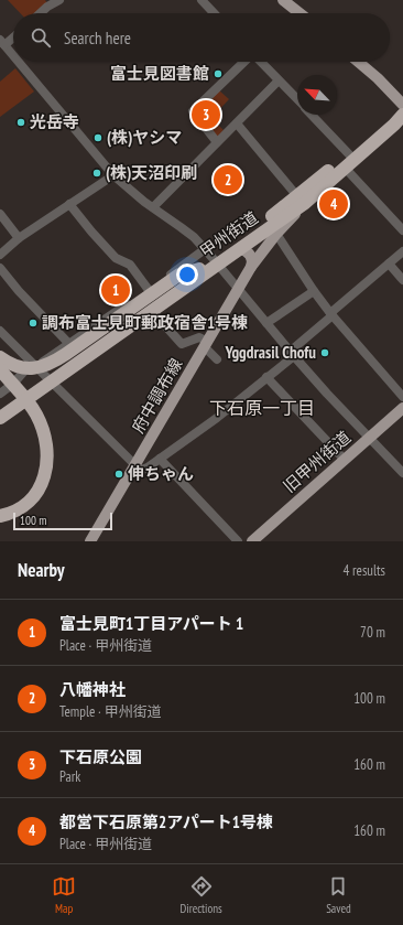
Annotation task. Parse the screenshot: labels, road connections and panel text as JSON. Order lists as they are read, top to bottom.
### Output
{
  "streets": {
    "highway": ["甲州街道"],
    "main road": ["府中調布線", "旧甲州街道"]
  },
  "crossings": [
    ["甲州街道", "府中調布線"]
  ],
  "districts": ["下石原一丁目"],
  "places": [
    "富士見図書館",
    "光岳寺",
    "(株)ヤシマ",
    "(株)天沼印刷",
    "調布富士見町郵政宿舎1号棟",
    "Yggdrasil Chofu",
    "伸ちゃん"
  ],
  "scale_bar": "100 m",
  "north": "top left",
  "page": {
    "search": "Search here",
    "pins": [
      "3",
      "2",
      "4",
      "1"
    ],
    "scale": "100 m",
    "heading": ["Nearby", "4 results"],
    "list": [
      {
        "mark": "1",
        "name": "富士見町1丁目アパート 1",
        "note": "Place · 甲州街道",
        "value": "70 m"
      },
      {
        "mark": "2",
        "name": "八幡神社",
        "note": "Temple · 甲州街道",
        "value": "100 m"
      },
      {
        "mark": "3",
        "name": "下石原公園",
        "note": "Park",
        "value": "160 m"
      },
      {
        "mark": "4",
        "name": "都営下石原第2アパート1号棟",
        "note": "Place · 甲州街道",
        "value": "160 m"
      }
    ],
    "nav": ["Map", "Directions", "Saved"]
  }
}
